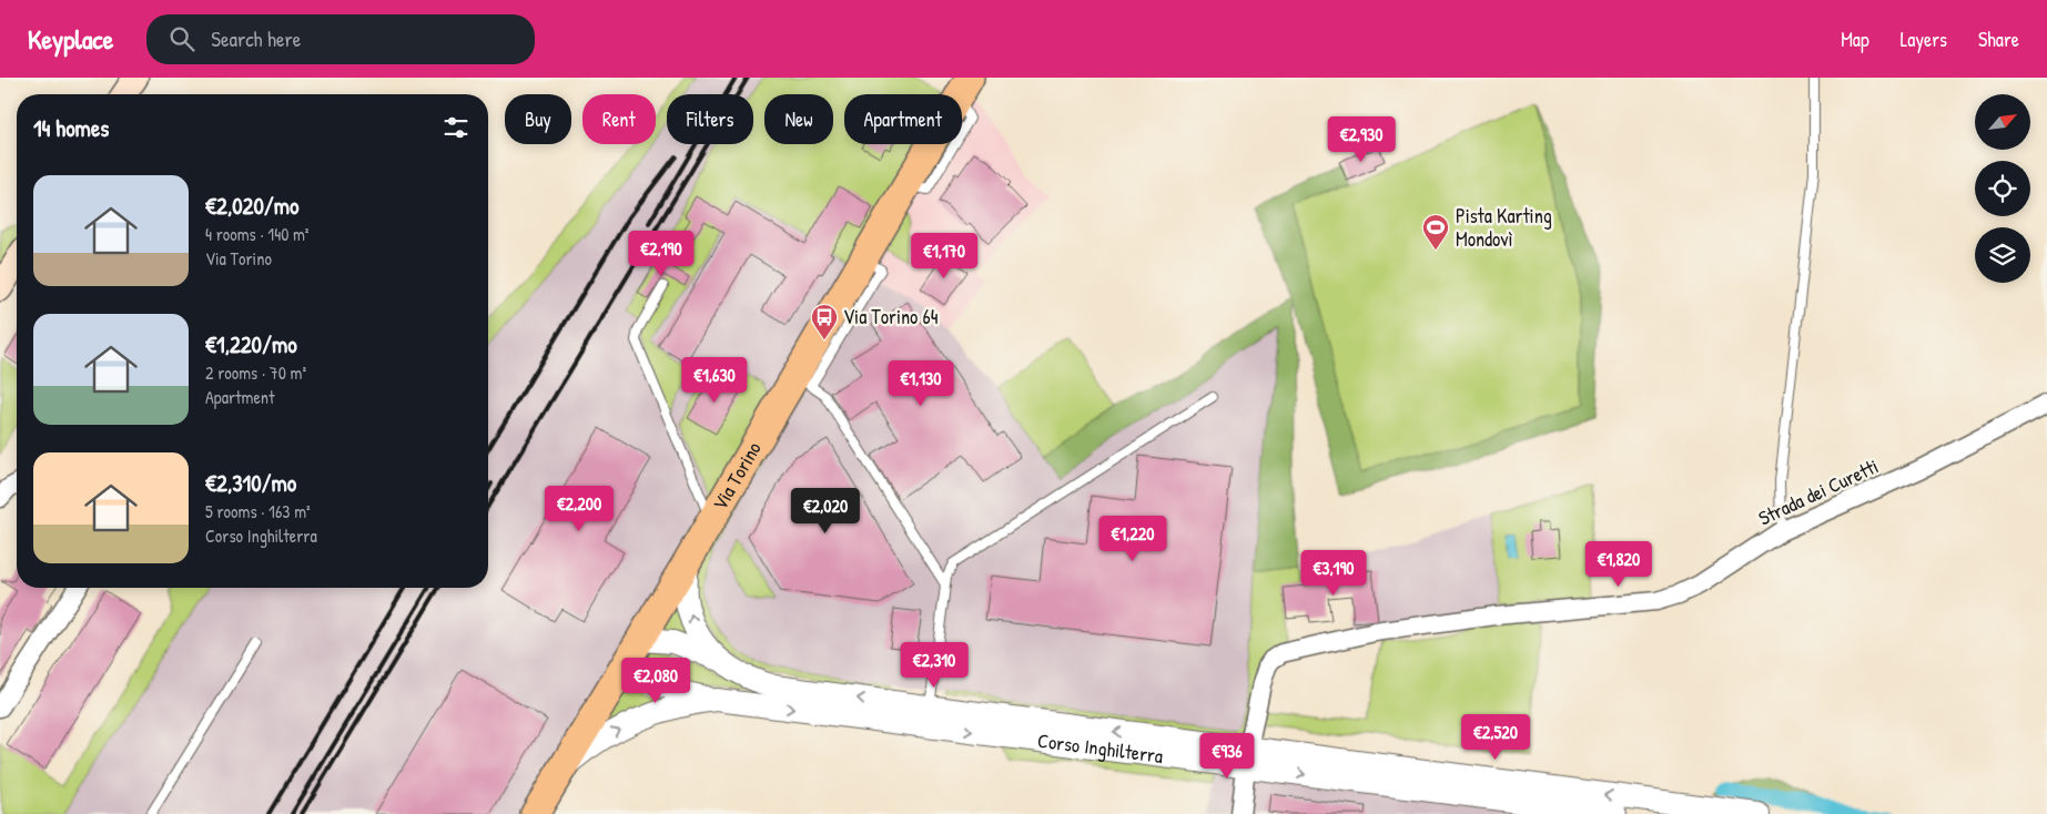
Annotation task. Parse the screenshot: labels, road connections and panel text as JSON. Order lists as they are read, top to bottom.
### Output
{
  "streets": {
    "main road": ["Via Torino"],
    "street": ["Strada dei Curetti", "Corso Inghilterra"]
  },
  "crossings": [
    ["Via Torino", "Corso Inghilterra"],
    ["Strada dei Curetti", "Corso Inghilterra"]
  ],
  "places": {
    "sports": ["Pista Karting Mondovì"],
    "bus stop": ["Via Torino 64"]
  },
  "north": "top right",
  "page": {
    "header": "Keyplace",
    "search": "Search here",
    "nav": ["Map", "Layers", "Share"],
    "chip": [
      "Buy",
      "Rent",
      "Filters",
      "New",
      "Apartment"
    ],
    "heading": "14 homes",
    "price": [
      "€2,930",
      "€2,190",
      "€1,170",
      "€1,630",
      "€1,130",
      "€2,200",
      "€2,020",
      "€1,220",
      "€1,820",
      "€3,190",
      "€2,310",
      "€2,080",
      "€2,520",
      "€936"
    ],
    "list": [
      {
        "name": "€2,020/mo",
        "note": "4 rooms · 140 m² · Via Torino"
      },
      {
        "name": "€1,220/mo",
        "note": "2 rooms · 70 m² · Apartment"
      },
      {
        "name": "€2,310/mo",
        "note": "5 rooms · 163 m² · Corso Inghilterra"
      }
    ]
  }
}
